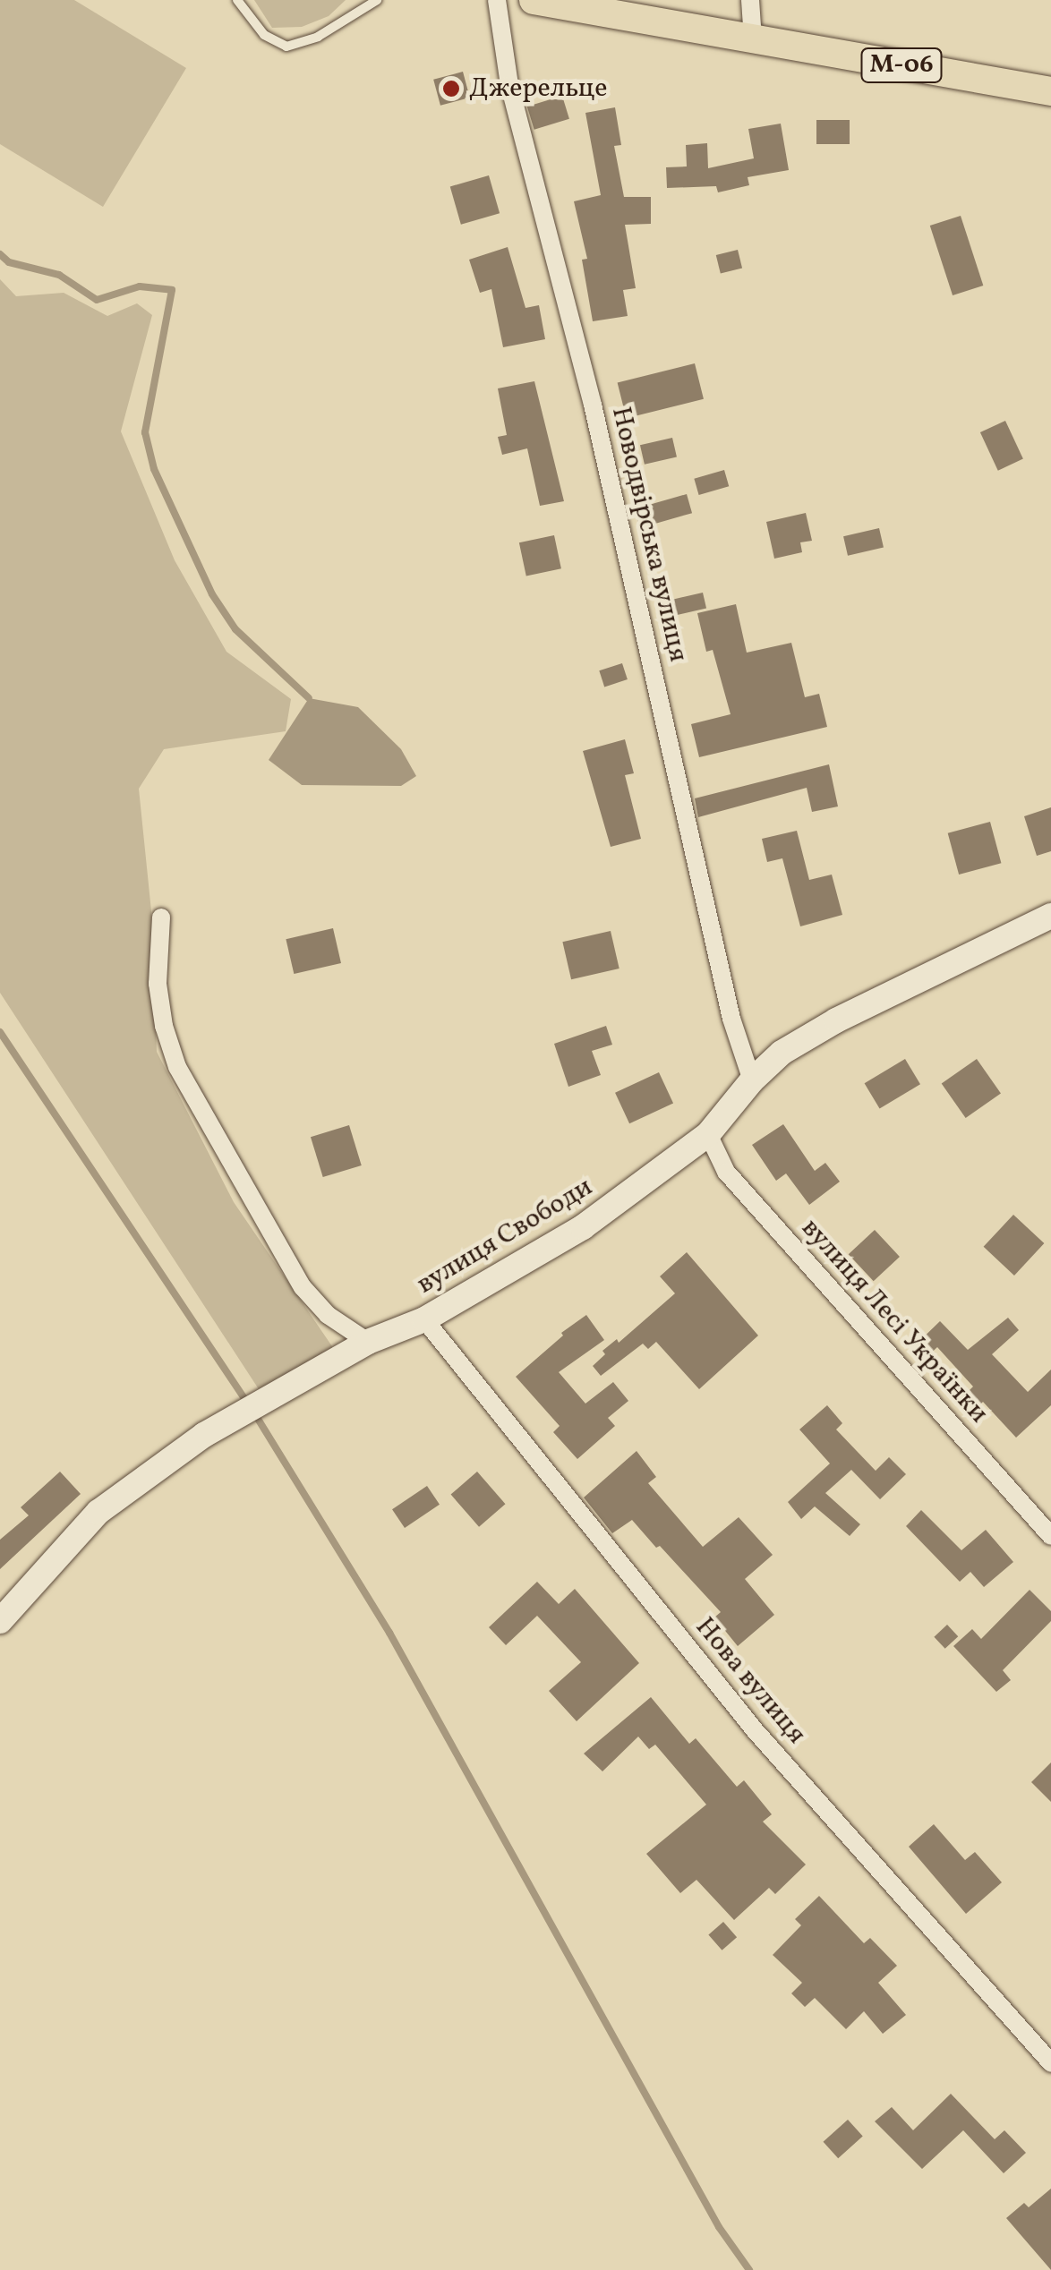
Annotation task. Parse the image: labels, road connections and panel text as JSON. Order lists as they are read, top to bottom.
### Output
{
  "streets": {
    "highway": ["М-06"],
    "main road": ["вулиця Свободи"],
    "street": ["Новодвірська вулиця", "вулиця Лесі Українки", "Нова вулиця"]
  },
  "crossings": [
    ["Новодвірська вулиця", "вулиця Свободи"],
    ["вулиця Свободи", "вулиця Лесі Українки"],
    ["вулиця Свободи", "Нова вулиця"]
  ],
  "places": ["Джерельце"]
}
